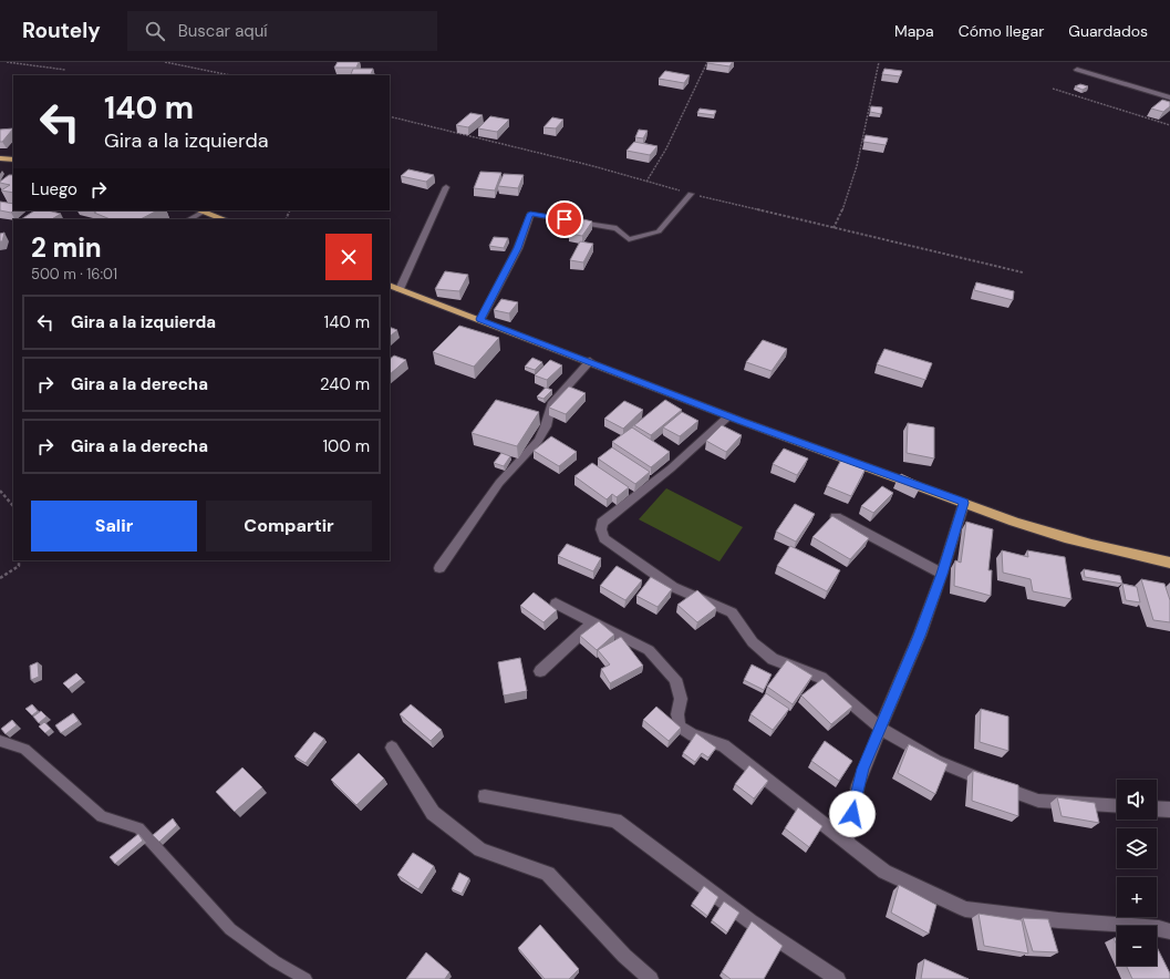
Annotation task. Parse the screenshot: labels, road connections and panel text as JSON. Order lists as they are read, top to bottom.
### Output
{
  "page": {
    "header": "Routely",
    "search": "Buscar aquí",
    "nav": ["Mapa", "Cómo llegar", "Guardados"],
    "turn": ["140 m", "Gira a la izquierda"],
    "then": "Luego",
    "heading": ["2 min", "500 m · 16:01"],
    "list": [
      {
        "name": "Gira a la izquierda",
        "value": "140 m"
      },
      {
        "name": "Gira a la derecha",
        "value": "240 m"
      },
      {
        "name": "Gira a la derecha",
        "value": "100 m"
      }
    ],
    "buttons": ["Salir", "Compartir"],
    "map_buttons": ["+", "−"]
  }
}
